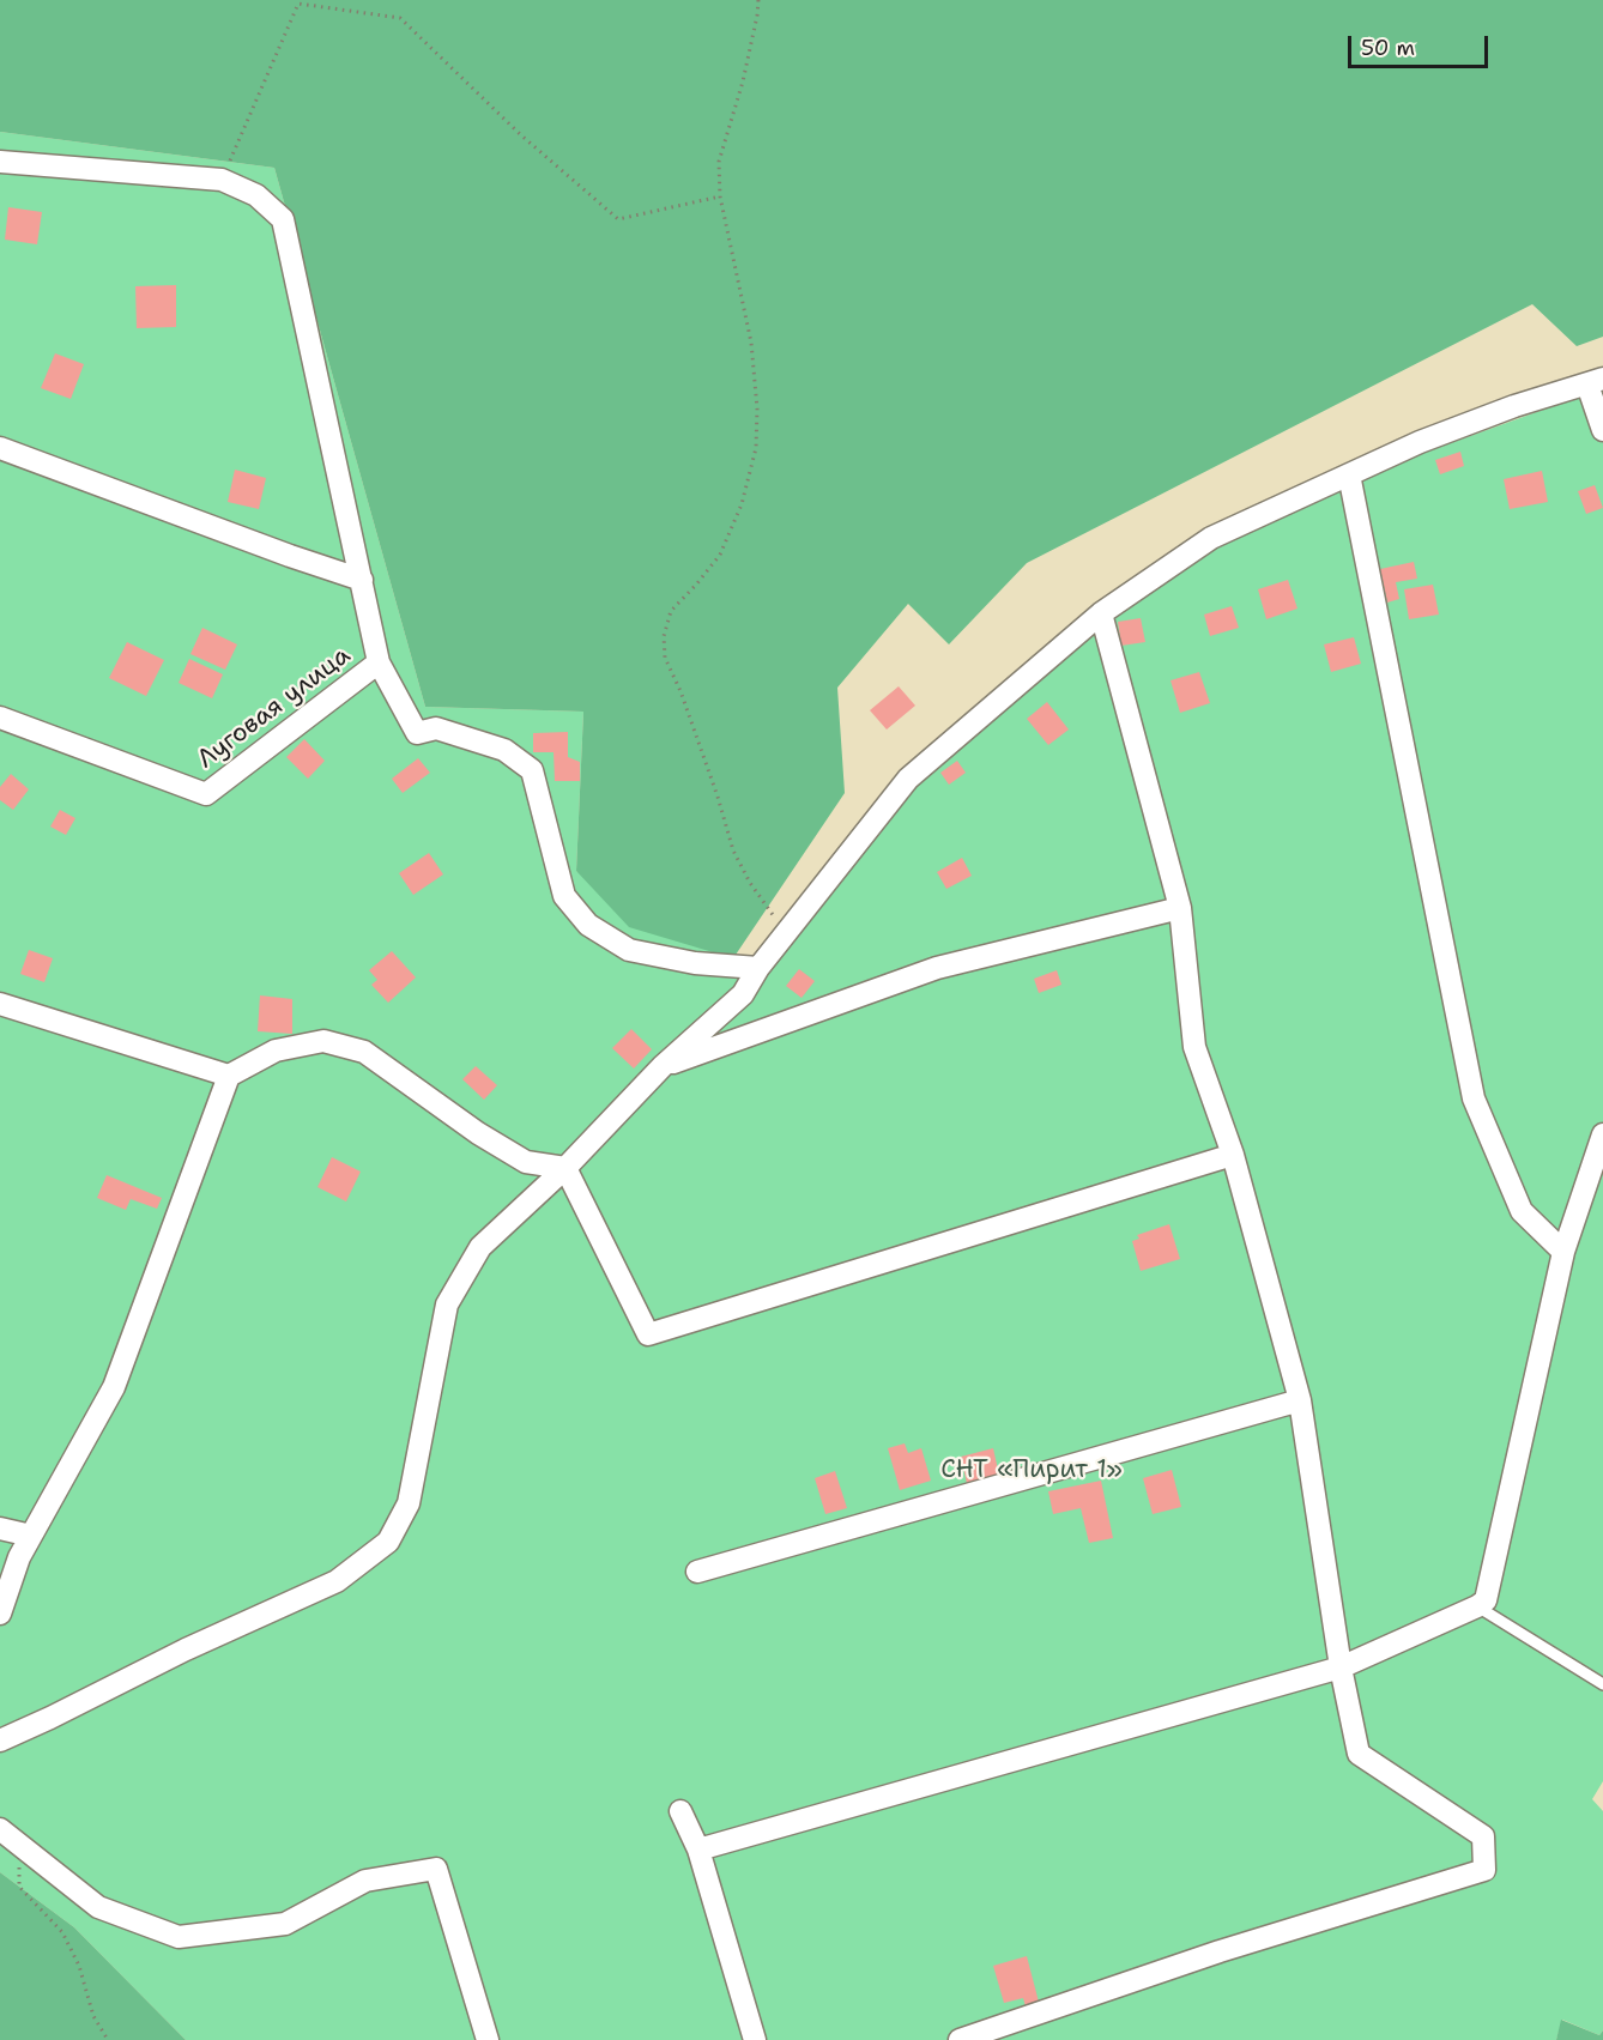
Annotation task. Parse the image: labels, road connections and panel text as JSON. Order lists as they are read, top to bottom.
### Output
{
  "streets": {
    "street": ["Луговая улица"]
  },
  "parks": ["СНТ «Пирит 1»"],
  "scale_bar": "50 m"
}
